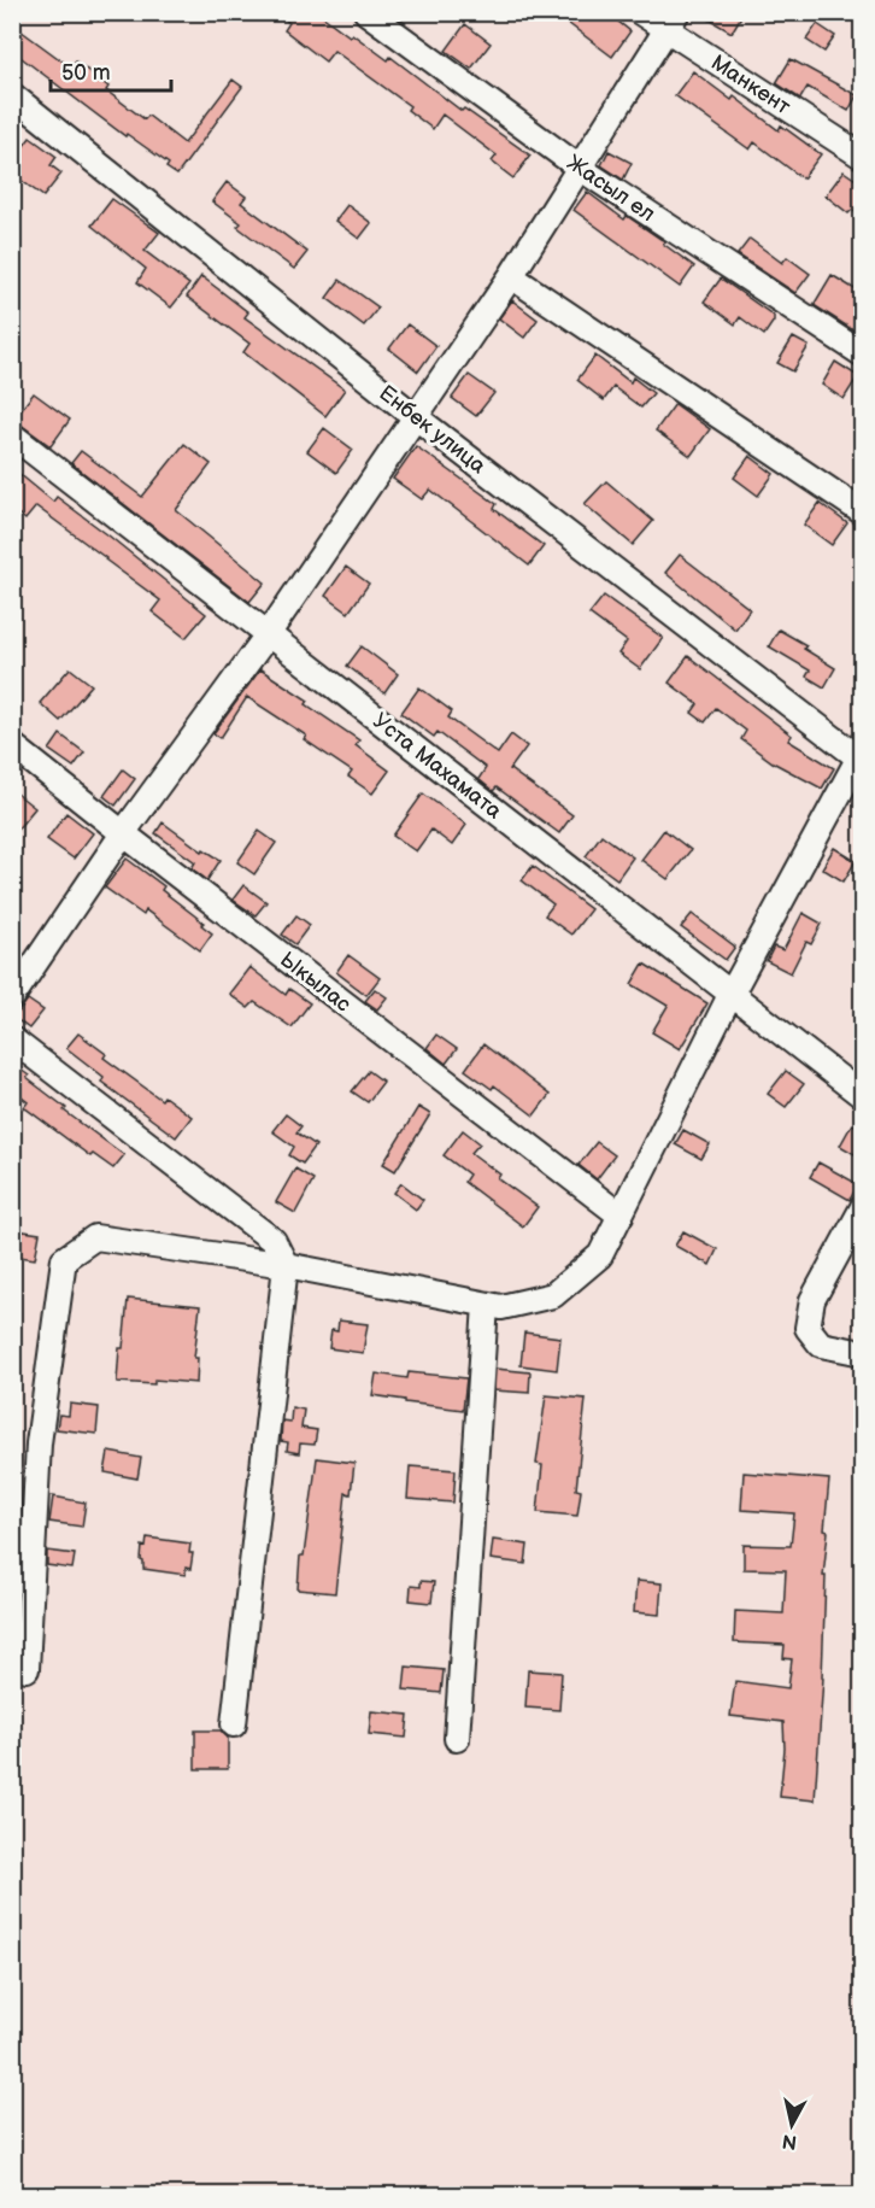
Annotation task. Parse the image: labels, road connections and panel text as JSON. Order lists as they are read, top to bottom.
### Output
{
  "streets": {
    "street": [
      "Манкент",
      "Жасыл ел",
      "Енбек улица",
      "Уста Махамата",
      "Ыкылас"
    ]
  },
  "scale_bar": "50 m",
  "north": "bottom"
}
